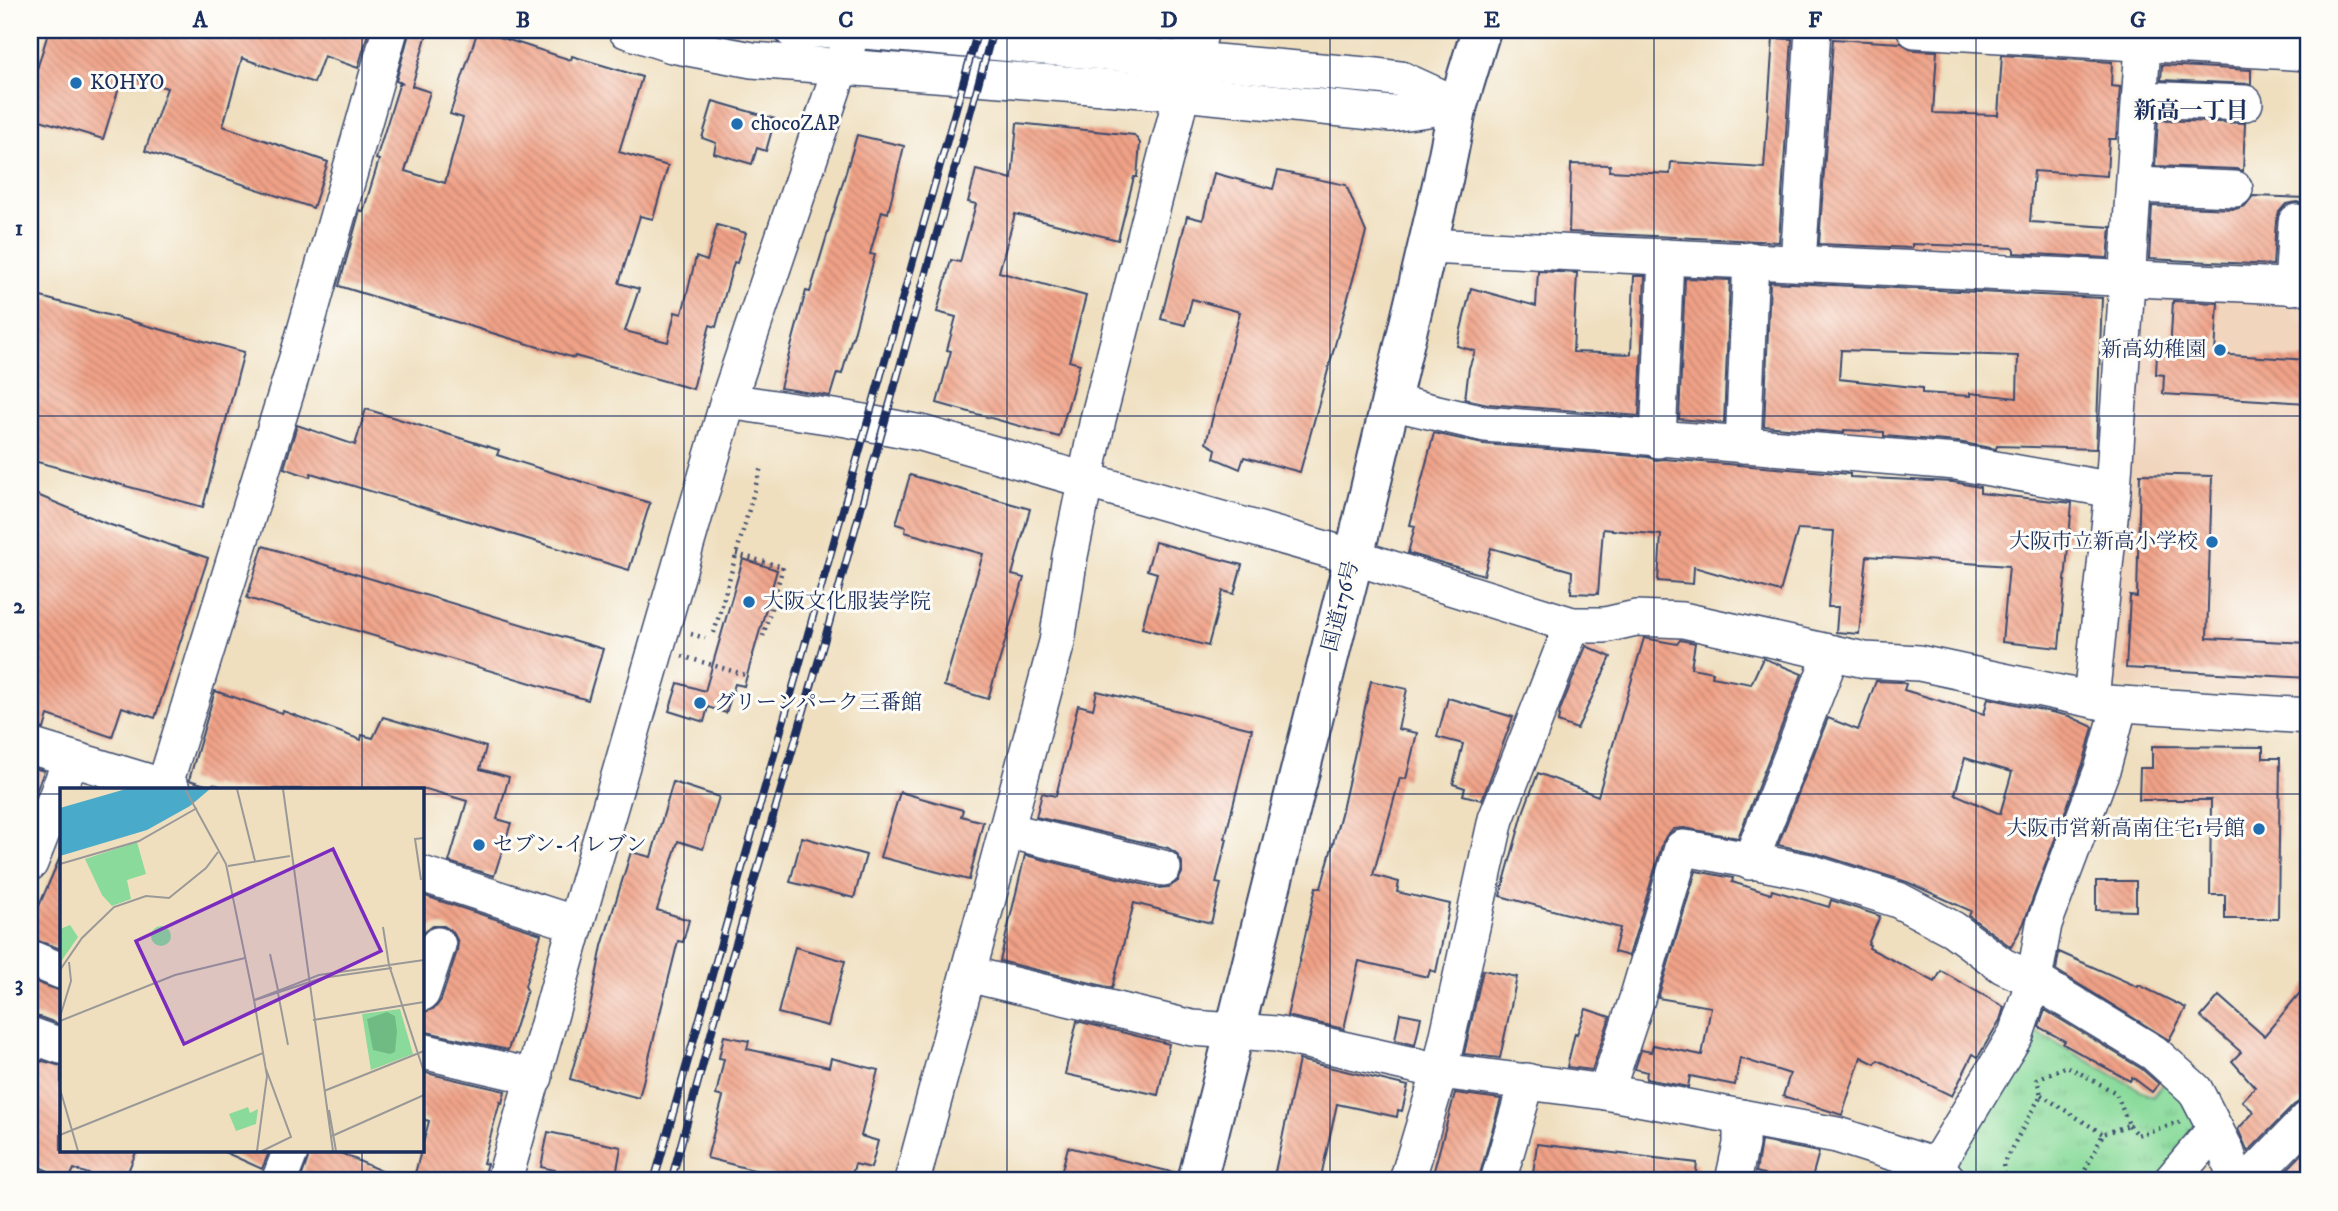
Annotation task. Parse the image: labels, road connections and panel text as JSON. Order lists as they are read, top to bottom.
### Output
{
  "streets": {
    "highway": ["国道176号"]
  },
  "districts": ["新高一丁目"],
  "places": [
    "KOHYO",
    "chocoZAP",
    "新高幼稚園",
    "大阪市立新高小学校",
    "大阪文化服装学院",
    "グリーンパーク三番館",
    "大阪市営新高南住宅1号館",
    "セブン-イレブン"
  ],
  "grid": {
    "columns": [
      "A",
      "B",
      "C",
      "D",
      "E",
      "F",
      "G"
    ],
    "rows": ["1", "2", "3"]
  }
}
